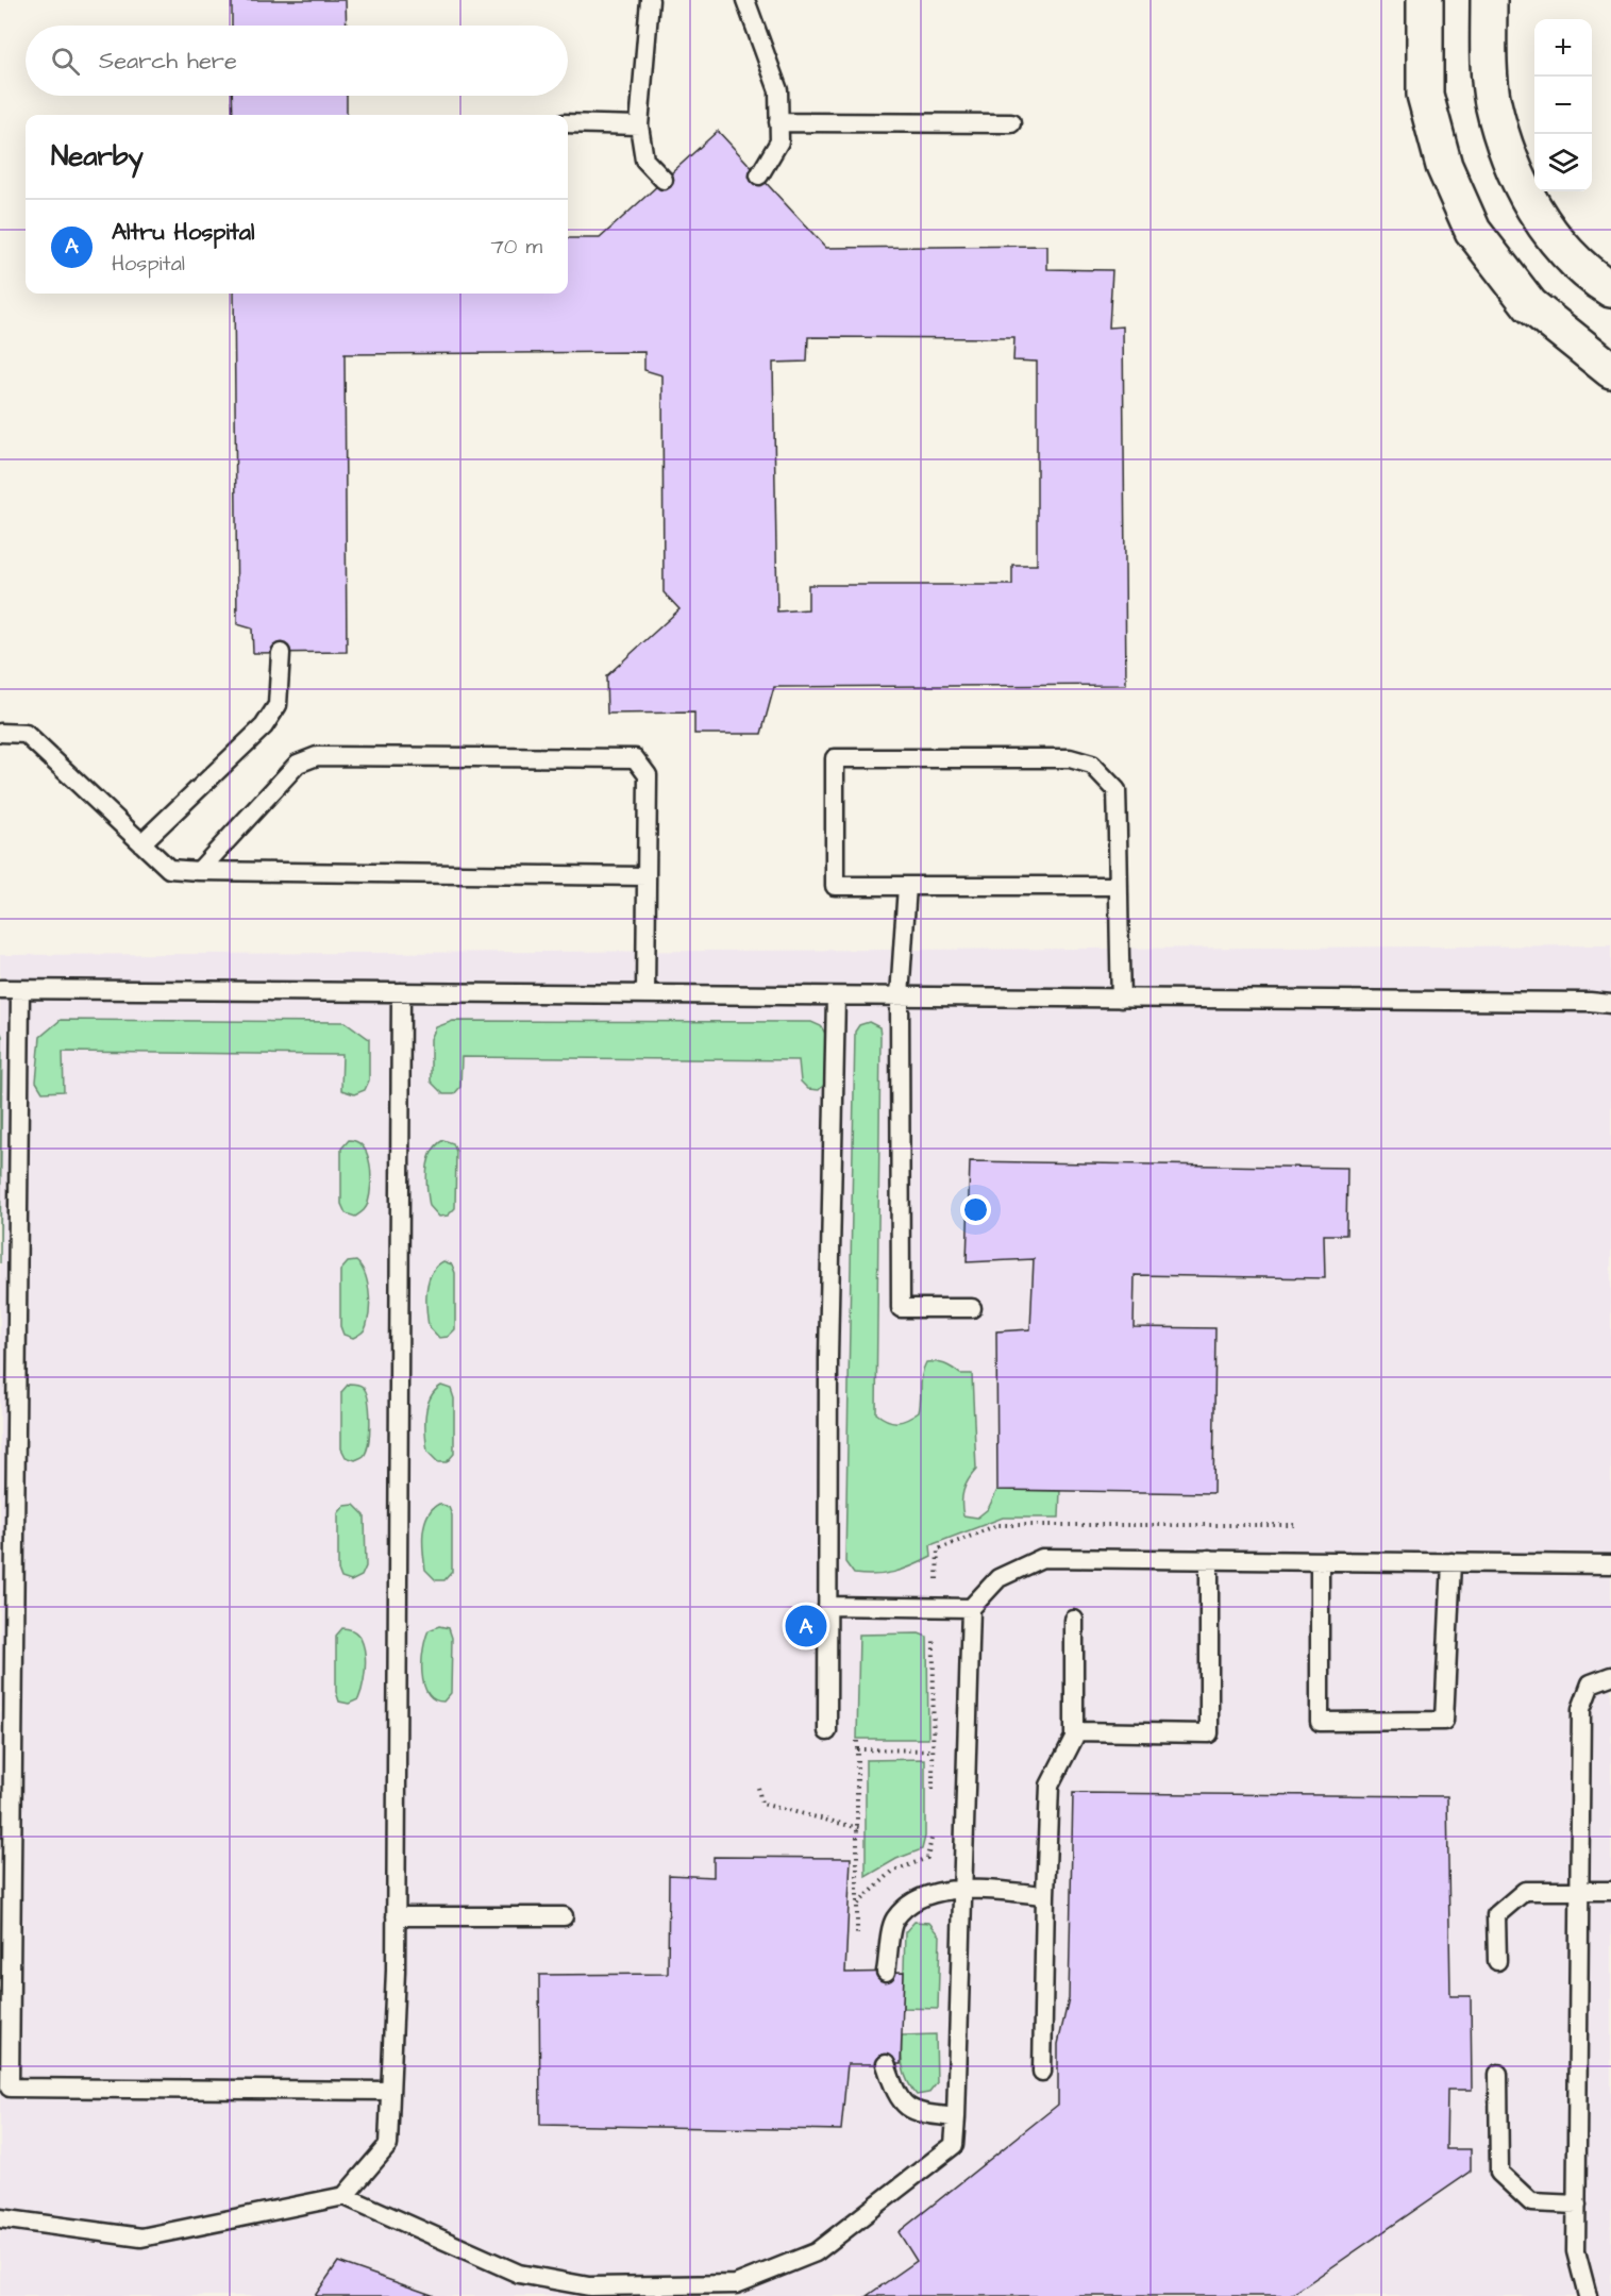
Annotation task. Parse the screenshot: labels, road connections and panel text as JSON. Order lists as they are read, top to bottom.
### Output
{
  "page": {
    "map_buttons": ["+", "−"],
    "search": "Search here",
    "heading": "Nearby",
    "list": [
      {
        "mark": "A",
        "name": "Altru Hospital",
        "note": "Hospital",
        "value": "70 m"
      }
    ],
    "pins": "A"
  }
}
